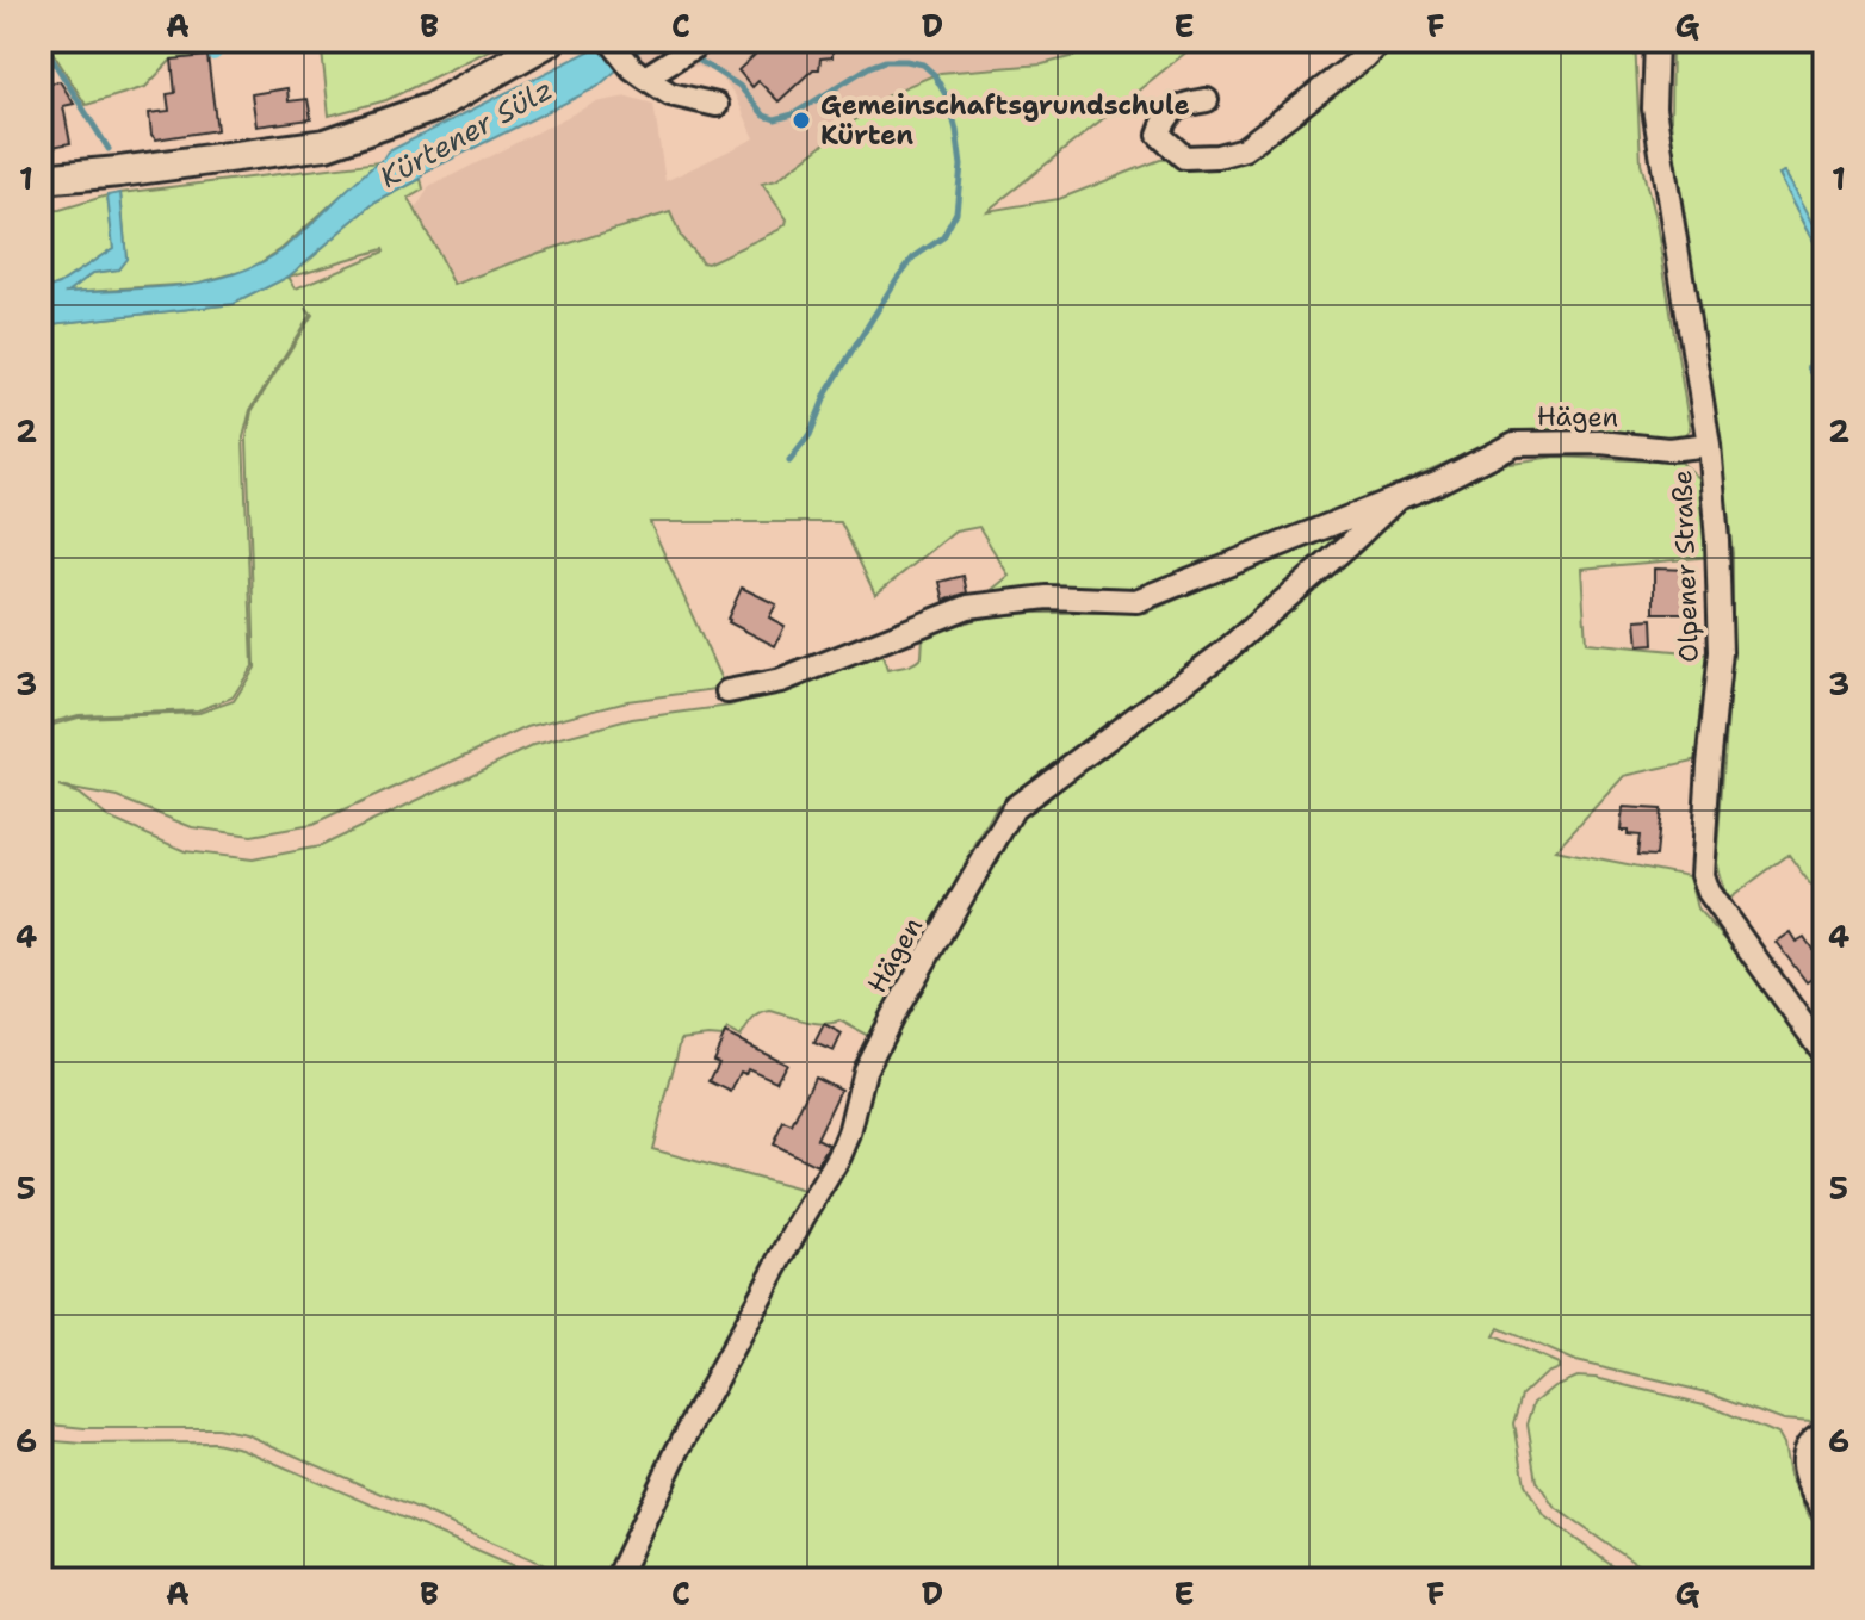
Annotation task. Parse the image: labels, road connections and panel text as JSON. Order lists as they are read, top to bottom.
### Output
{
  "streets": {
    "street": ["Hägen", "Olpener Straße"]
  },
  "crossings": [
    ["Hägen", "Olpener Straße"]
  ],
  "water": ["Kürtener Sülz"],
  "places": ["Gemeinschaftsgrundschule Kürten"],
  "grid": {
    "columns": [
      "A",
      "B",
      "C",
      "D",
      "E",
      "F",
      "G"
    ],
    "rows": [
      "1",
      "2",
      "3",
      "4",
      "5",
      "6"
    ]
  }
}
